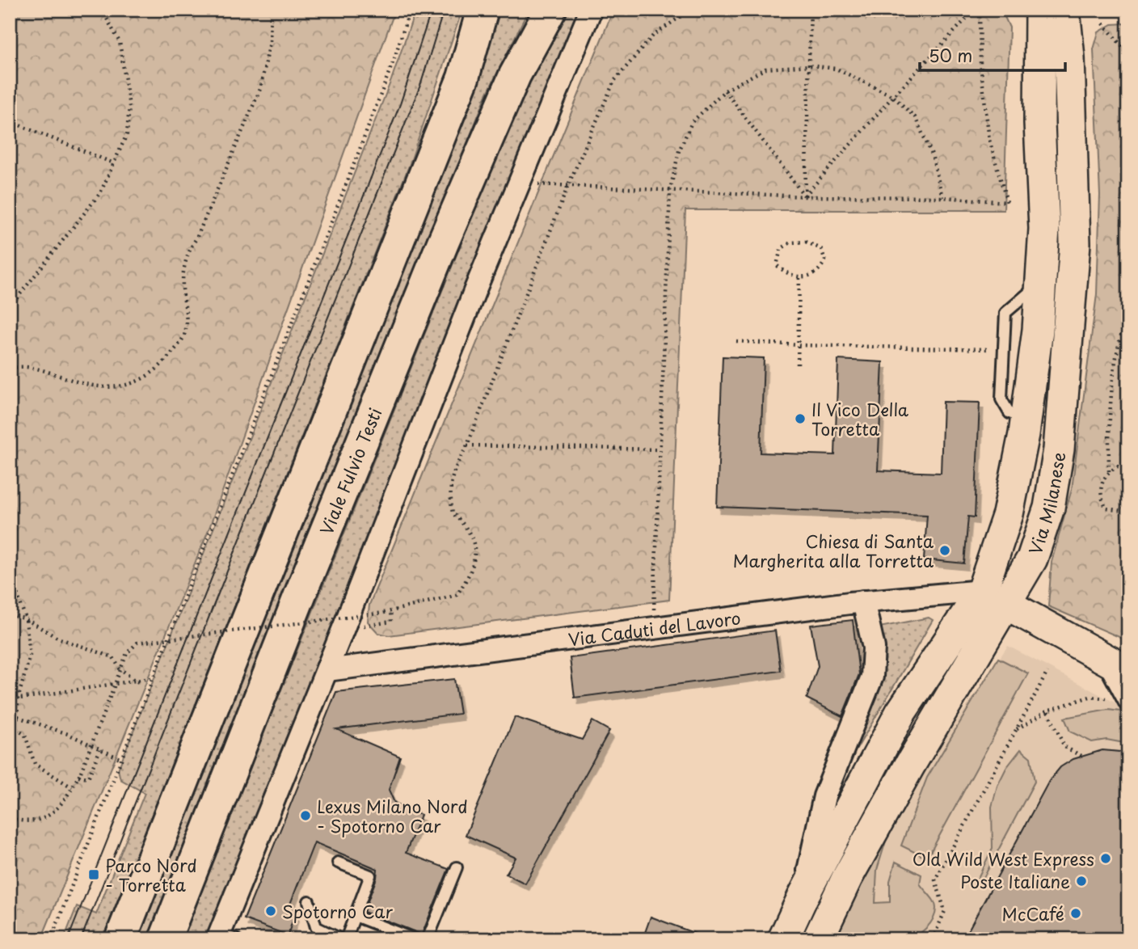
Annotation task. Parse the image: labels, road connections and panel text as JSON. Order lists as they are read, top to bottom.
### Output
{
  "streets": {
    "main road": ["Viale Fulvio Testi"],
    "street": ["Via Milanese", "Via Caduti del Lavoro"]
  },
  "crossings": [
    ["Via Milanese", "Via Caduti del Lavoro"]
  ],
  "places": {
    "other": [
      "Il Vico Della Torretta",
      "Chiesa di Santa Margherita alla Torretta",
      "Lexus Milano Nord - Spotorno Car",
      "Old Wild West Express",
      "Poste Italiane",
      "Spotorno Car",
      "McCafé"
    ],
    "transit": ["Parco Nord - Torretta"]
  },
  "scale_bar": "50 m"
}
